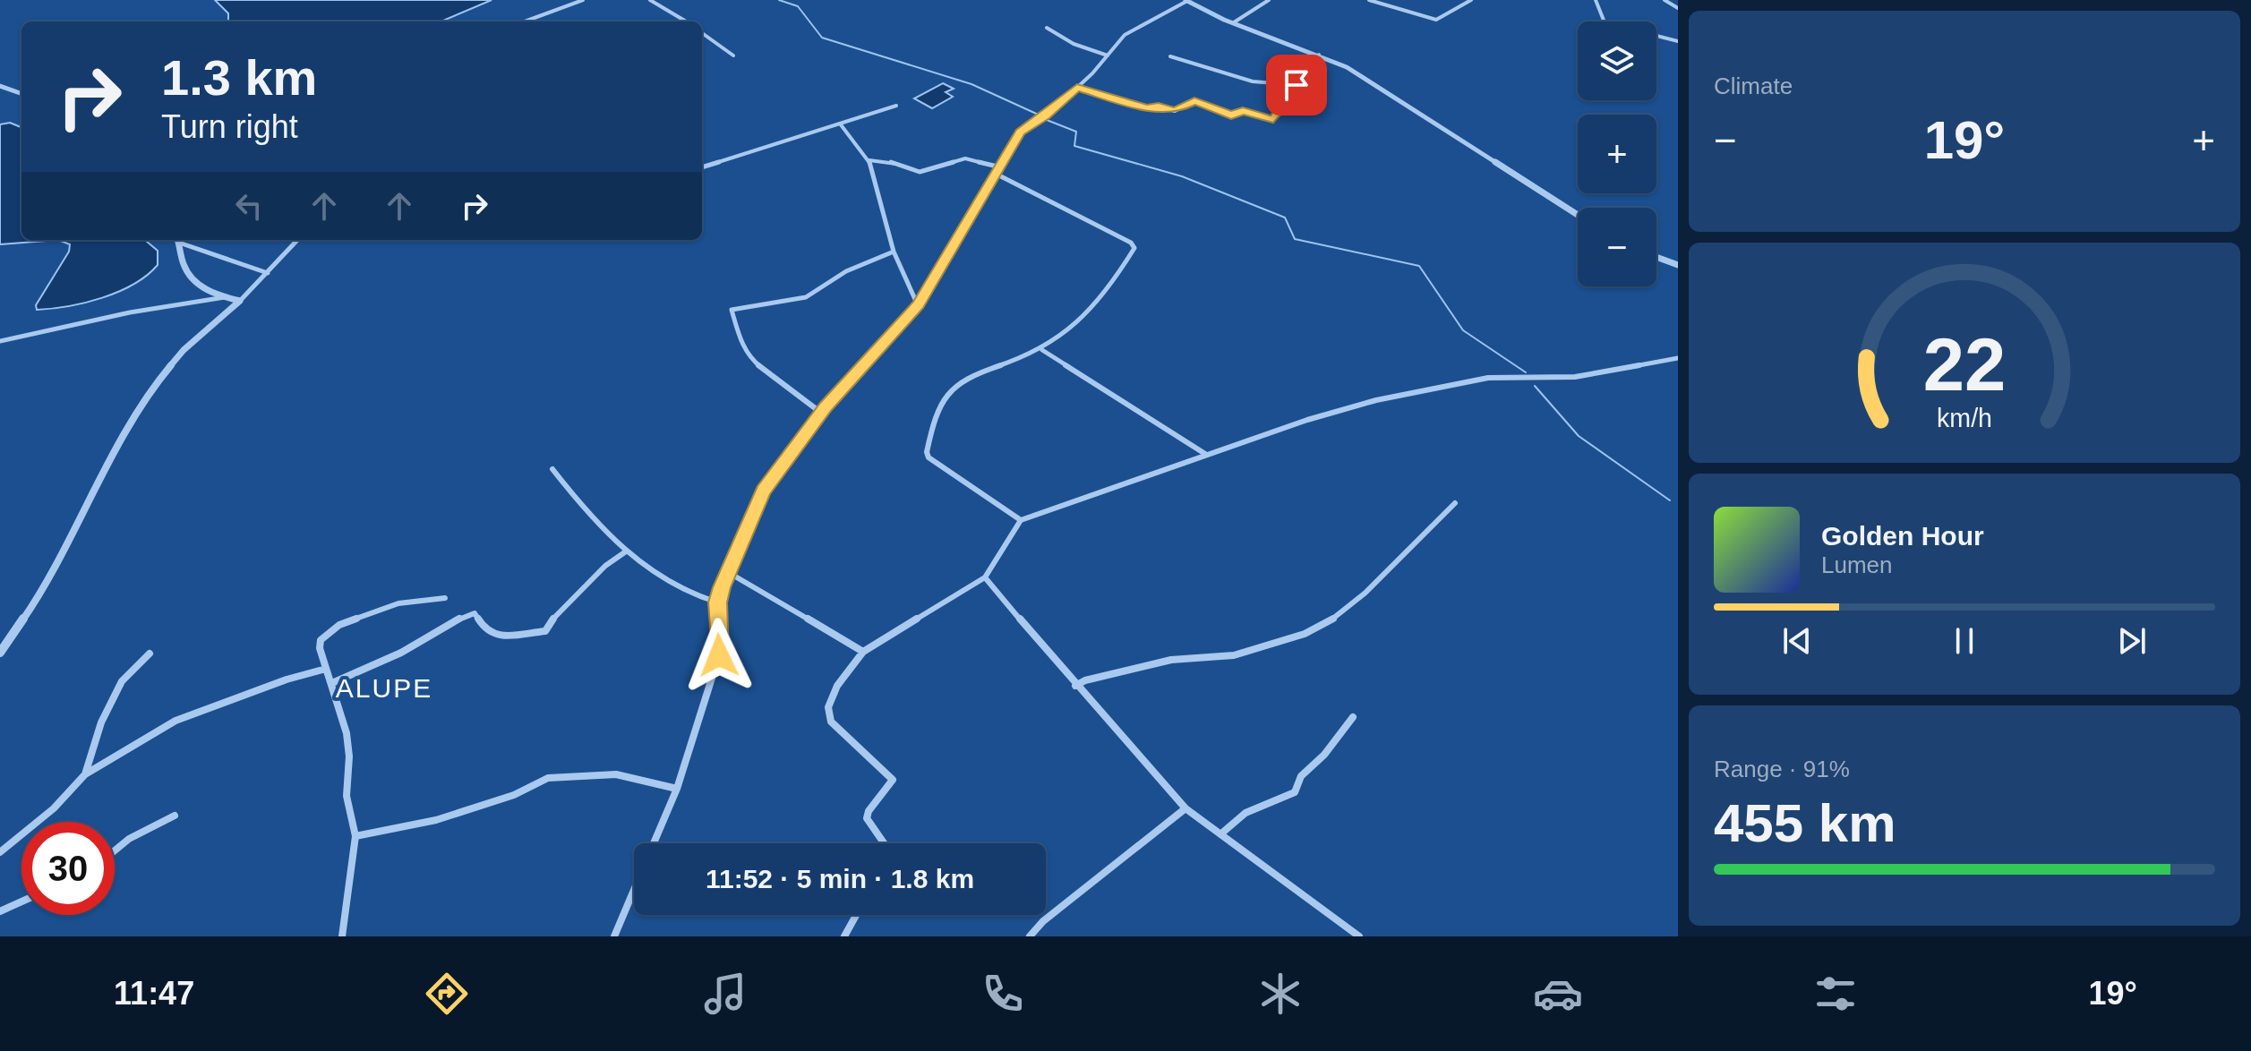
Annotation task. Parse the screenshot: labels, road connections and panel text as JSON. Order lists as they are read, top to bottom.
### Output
{
  "districts": ["ALUPE"],
  "page": {
    "tile": [
      "Climate",
      ["Range · 91%", "455 km"]
    ],
    "map_buttons": ["+", "−"],
    "turn": ["1.3 km", "Turn right"],
    "heat": ["−", "19°", "+"],
    "song": ["Golden Hour", "Lumen"],
    "limit": "30",
    "trip": "11:52 · 5 min · 1.8 km",
    "tabs": ["11:47", "19°"],
    "gauge": ["22", "km/h"]
  }
}
